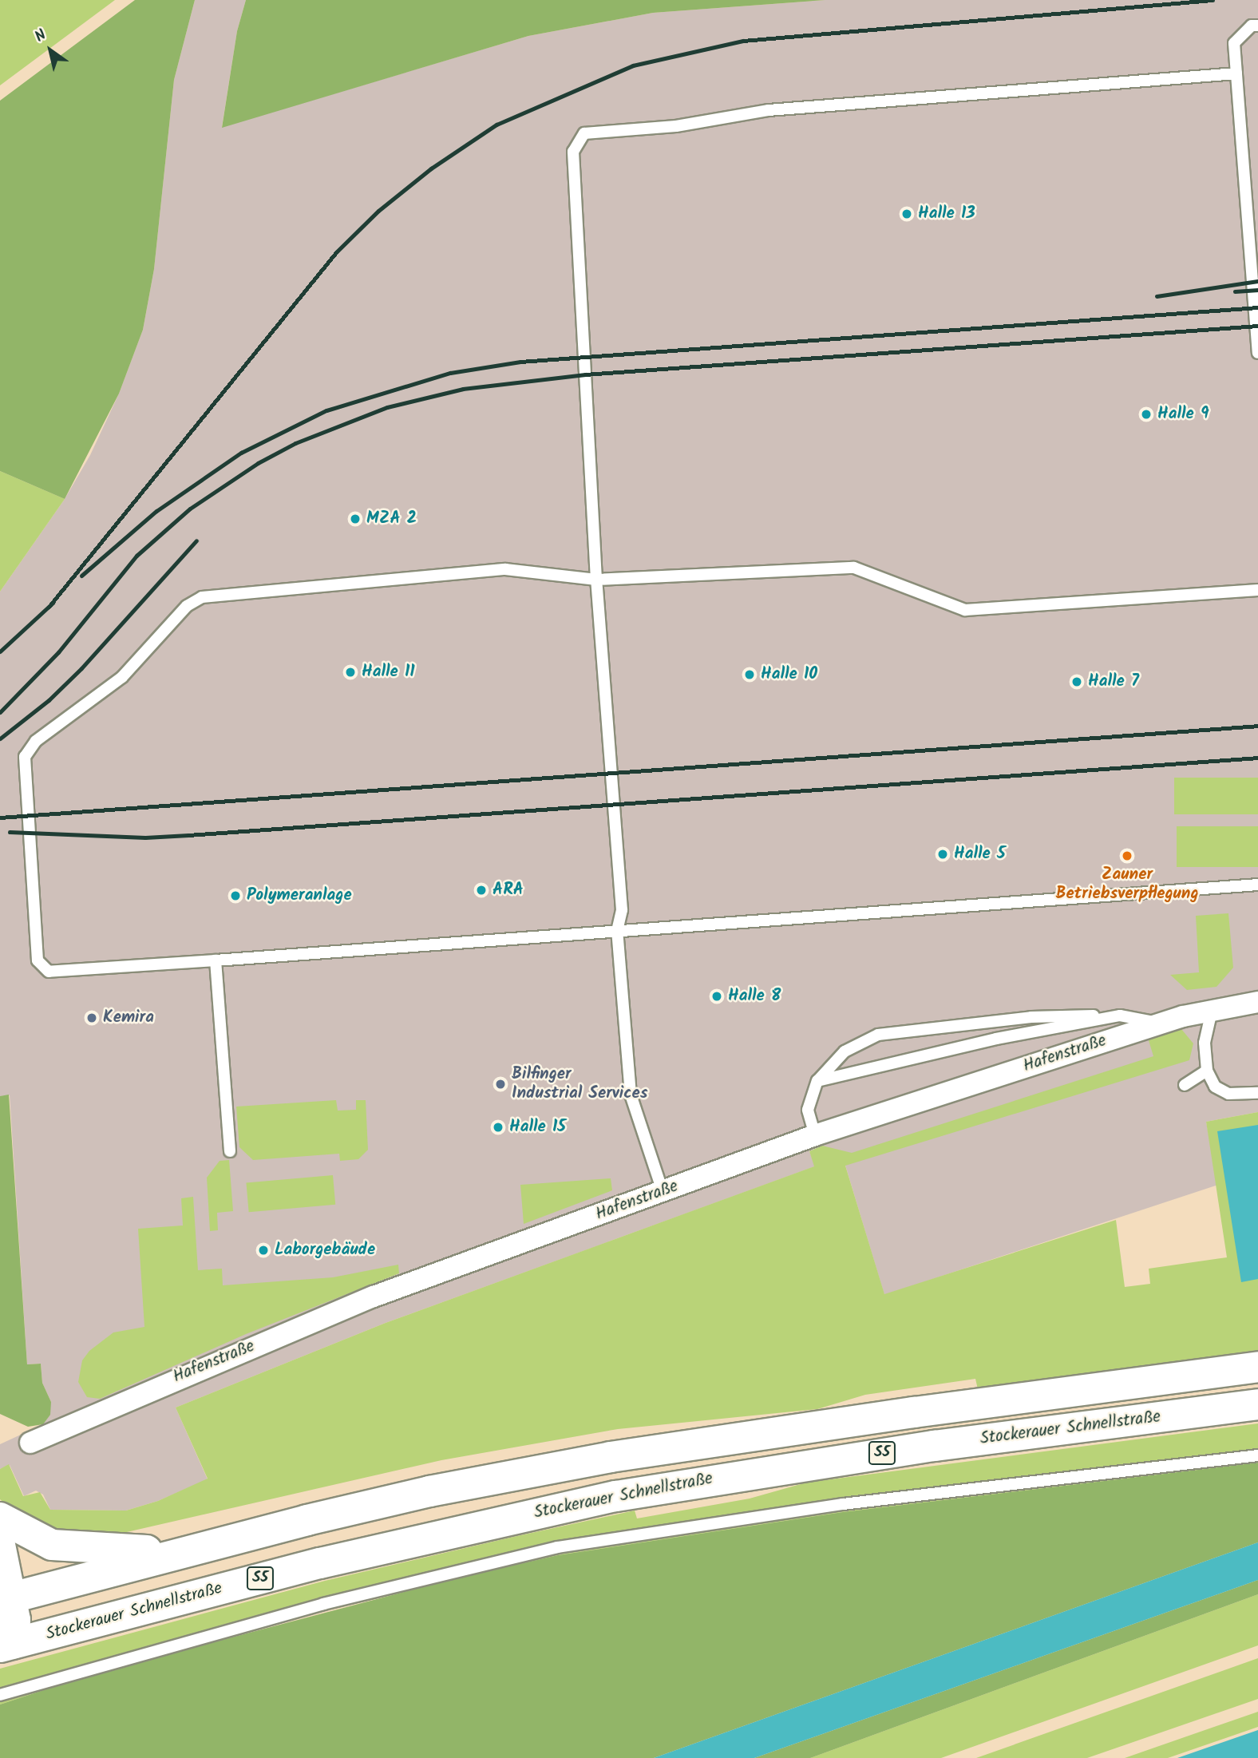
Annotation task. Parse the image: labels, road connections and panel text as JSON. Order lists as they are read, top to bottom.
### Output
{
  "streets": {
    "highway": ["Stockerauer Schnellstraße", "S5"],
    "street": ["Hafenstraße"]
  },
  "places": [
    "Halle 13",
    "Halle 9",
    "MZA 2",
    "Halle 11",
    "Halle 10",
    "Halle 7",
    "Halle 5",
    "Zauner Betriebsverpflegung",
    "ARA",
    "Polymeranlage",
    "Halle 8",
    "Kemira",
    "Bilfinger Industrial Services",
    "Halle 15",
    "Laborgebäude"
  ],
  "north": "top left"
}
